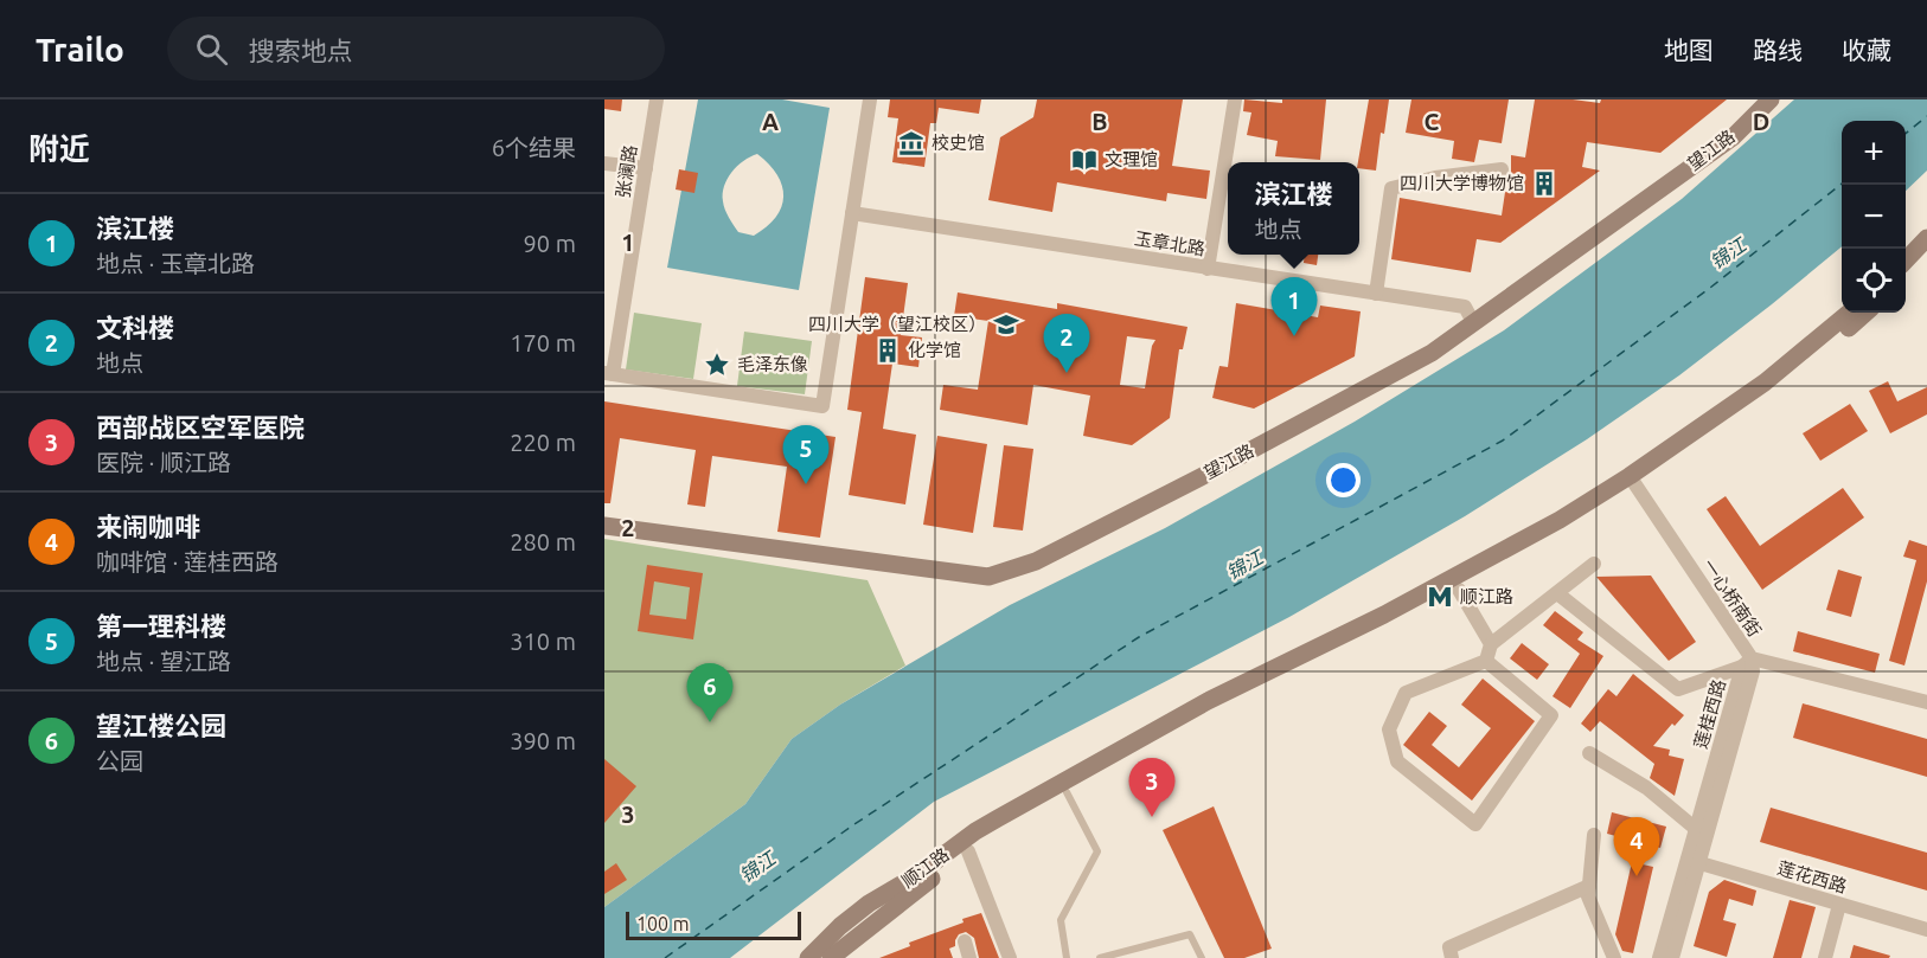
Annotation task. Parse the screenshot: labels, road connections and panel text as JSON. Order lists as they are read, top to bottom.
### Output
{
  "streets": {
    "main road": ["望江路", "顺江路"],
    "street": [
      "张澜路",
      "玉章北路",
      "一心桥南街",
      "莲桂西路",
      "莲花西路"
    ]
  },
  "crossings": [
    ["望江路", "玉章北路"],
    ["一心桥南街", "莲桂西路"],
    ["一心桥南街", "顺江路"],
    ["莲桂西路", "莲花西路"]
  ],
  "water": ["锦江"],
  "places": {
    "museum": ["校史馆"],
    "library": ["文理馆"],
    "building": ["四川大学博物馆", "化学馆"],
    "school or university": ["四川大学（望江校区）"],
    "place": ["毛泽东像"],
    "metro station": ["顺江路"]
  },
  "scale_bar": "100 m",
  "page": {
    "header": "Trailo",
    "search": "搜索地点",
    "nav": ["地图", "路线", "收藏"],
    "heading": ["附近", "6个结果"],
    "map_buttons": ["+", "−"],
    "popup": ["滨江楼", "地点"],
    "list": [
      {
        "mark": "1",
        "name": "滨江楼",
        "note": "地点 · 玉章北路",
        "value": "90 m"
      },
      {
        "mark": "2",
        "name": "文科楼",
        "note": "地点",
        "value": "170 m"
      },
      {
        "mark": "3",
        "name": "西部战区空军医院",
        "note": "医院 · 顺江路",
        "value": "220 m"
      },
      {
        "mark": "4",
        "name": "来闹咖啡",
        "note": "咖啡馆 · 莲桂西路",
        "value": "280 m"
      },
      {
        "mark": "5",
        "name": "第一理科楼",
        "note": "地点 · 望江路",
        "value": "310 m"
      },
      {
        "mark": "6",
        "name": "望江楼公园",
        "note": "公园",
        "value": "390 m"
      }
    ],
    "pins": [
      "1",
      "2",
      "5",
      "6",
      "3",
      "4"
    ],
    "scale": "100 m"
  },
  "grid": {
    "columns": [
      "A",
      "B",
      "C",
      "D"
    ],
    "rows": ["1", "2", "3"]
  }
}
